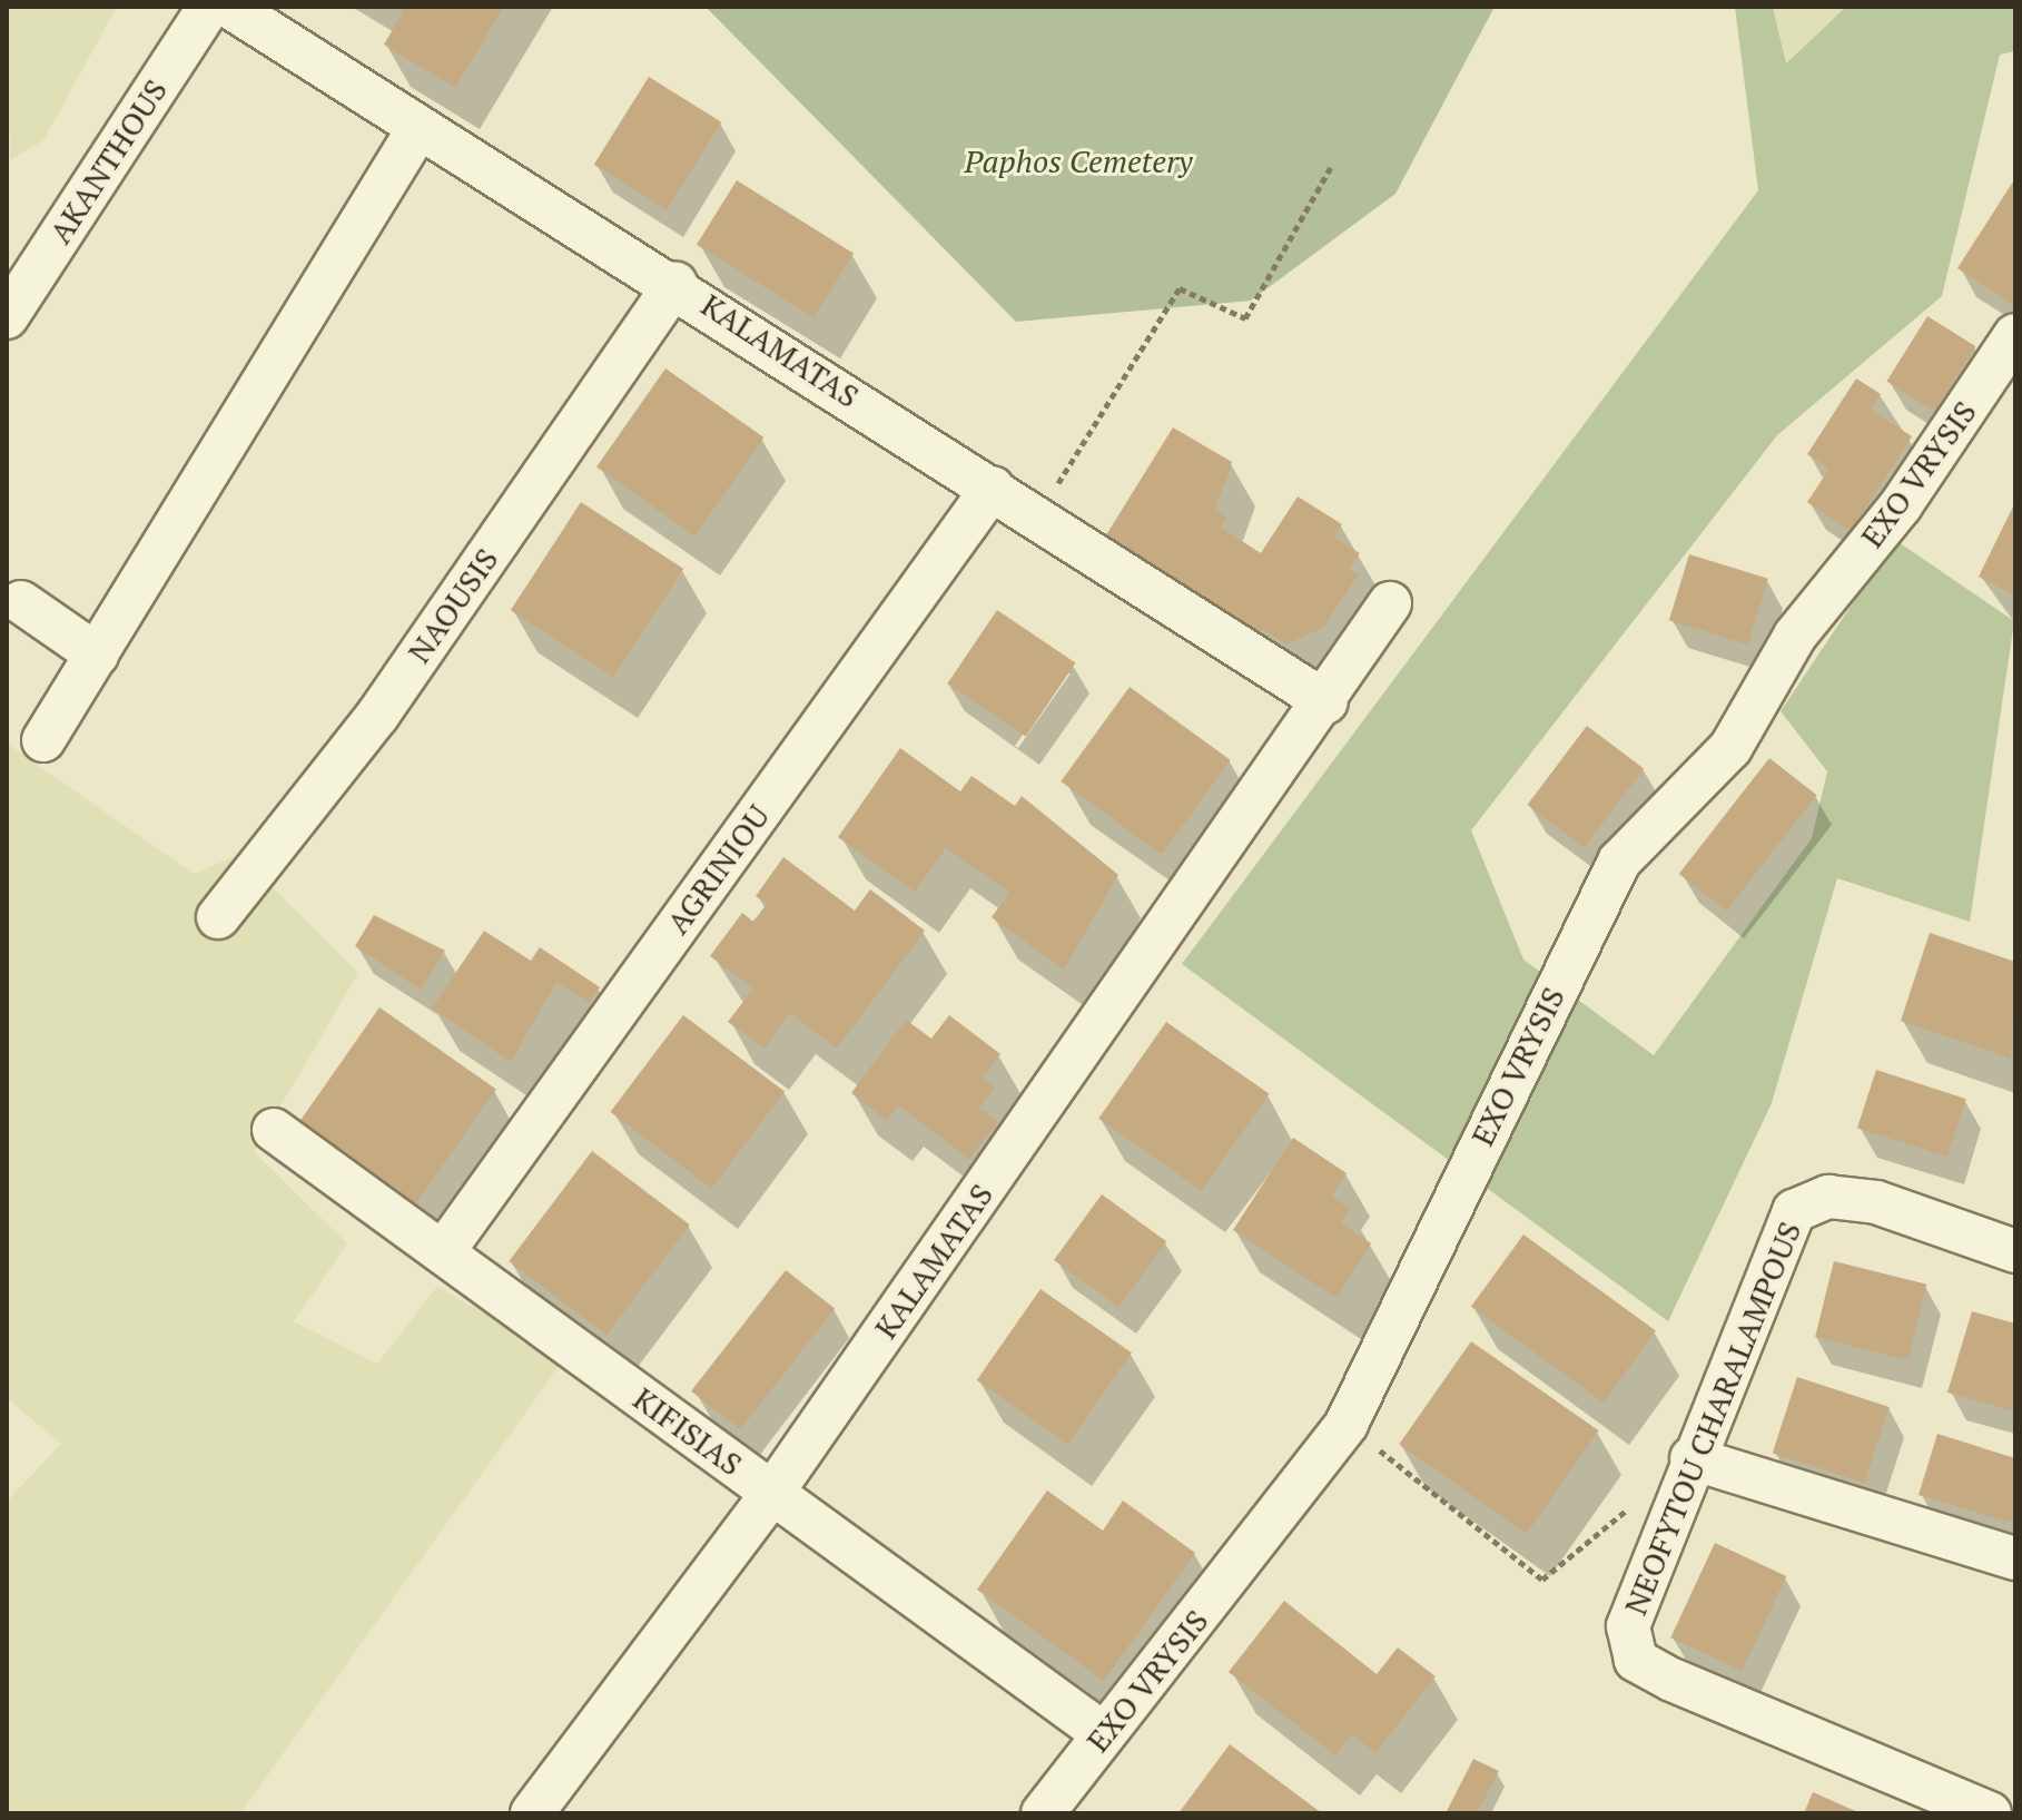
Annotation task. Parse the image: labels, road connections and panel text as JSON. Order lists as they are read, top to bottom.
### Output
{
  "streets": {
    "street": [
      "AKANTHOUS",
      "KALAMATAS",
      "EXO VRYSIS",
      "NAOUSIS",
      "AGRINIOU",
      "NEOFYTOU CHARALAMPOUS",
      "KIFISIAS"
    ]
  },
  "crossings": [
    ["KALAMATAS", "NAOUSIS"],
    ["KALAMATAS", "AGRINIOU"],
    ["KALAMATAS", "KIFISIAS"],
    ["EXO VRYSIS", "KIFISIAS"],
    ["AGRINIOU", "KIFISIAS"]
  ],
  "parks": ["Paphos Cemetery"]
}
